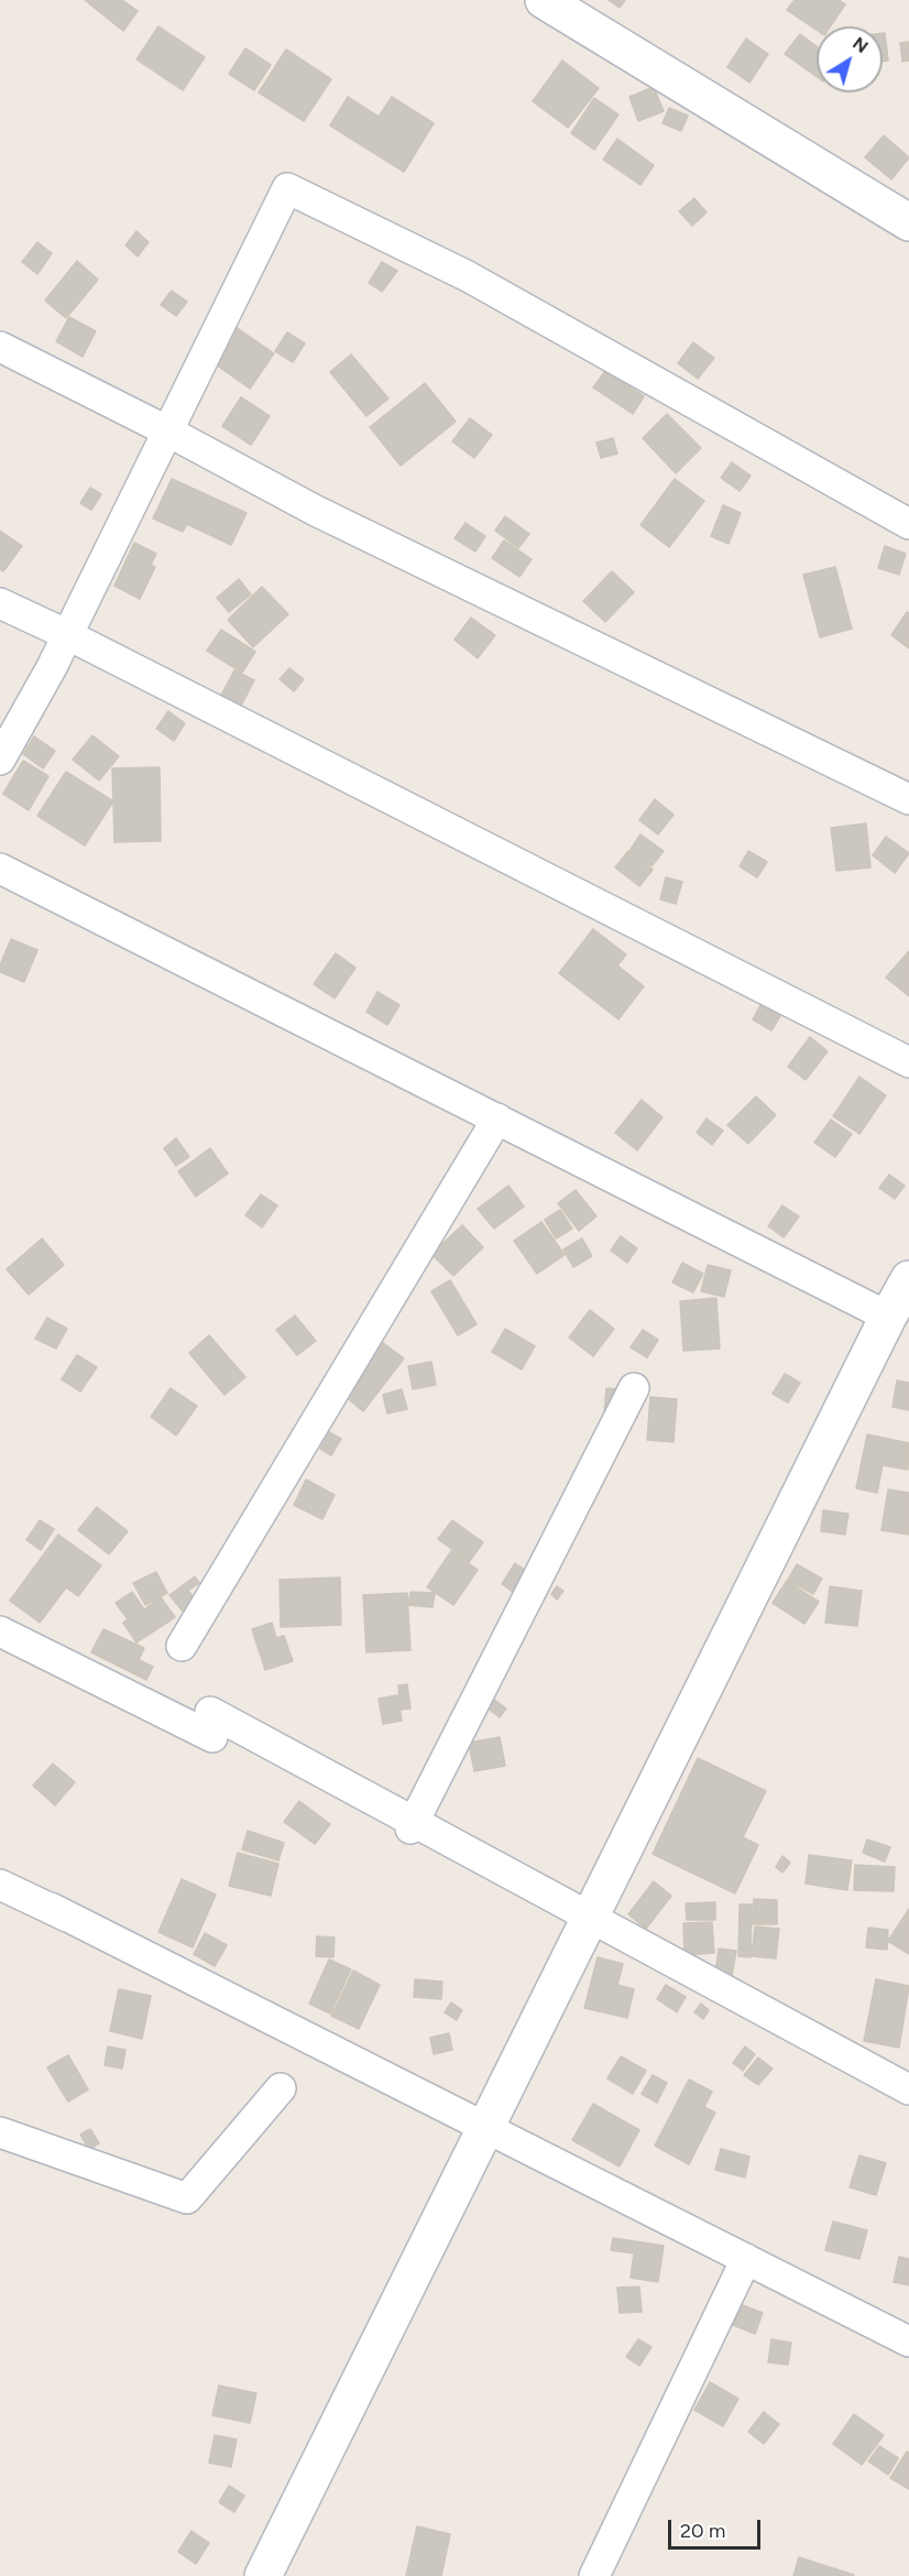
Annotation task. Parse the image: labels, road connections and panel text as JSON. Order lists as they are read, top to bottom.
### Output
{
  "scale_bar": "20 m",
  "north": "top right"
}
